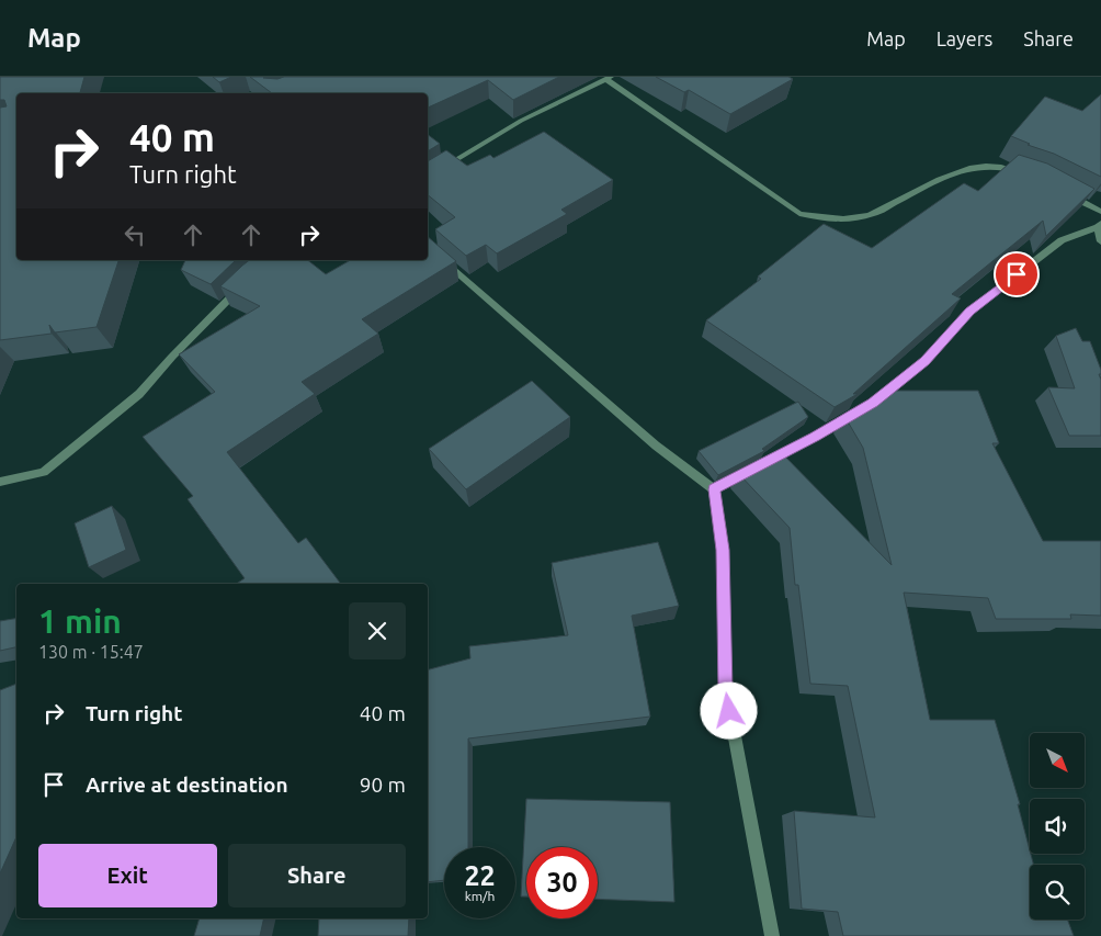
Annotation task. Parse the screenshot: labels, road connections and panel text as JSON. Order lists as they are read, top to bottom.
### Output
{
  "north": "bottom right",
  "page": {
    "header": "Map",
    "nav": ["Map", "Layers", "Share"],
    "turn": ["40 m", "Turn right"],
    "heading": ["1 min", "130 m · 15:47"],
    "list": [
      {
        "name": "Turn right",
        "value": "40 m"
      },
      {
        "name": "Arrive at destination",
        "value": "90 m"
      }
    ],
    "buttons": ["Exit", "Share"],
    "speed": "22 km/h",
    "limit": "30"
  }
}
